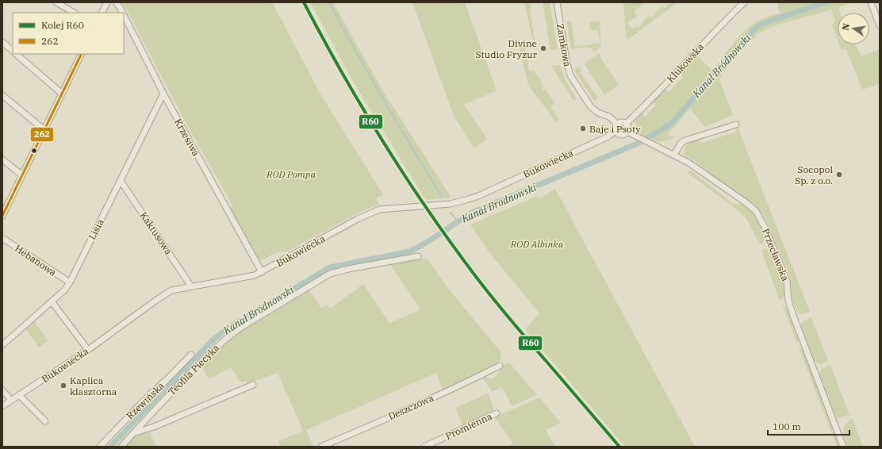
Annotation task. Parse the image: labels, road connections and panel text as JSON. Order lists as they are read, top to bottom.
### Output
{
  "streets": {
    "street": [
      "Zamkowa",
      "Klukowska",
      "Krzesiwa",
      "Bukowiecka",
      "Lisia",
      "Kaktusowa",
      "Przecławska",
      "Hebanowa",
      "Teofila Piecyka",
      "Rzewińska",
      "Deszczowa",
      "Promienna"
    ]
  },
  "crossings": [
    ["Zamkowa", "Klukowska"],
    ["Zamkowa", "Bukowiecka"],
    ["Klukowska", "Bukowiecka"],
    ["Krzesiwa", "Bukowiecka"],
    ["Krzesiwa", "Lisia"],
    ["Bukowiecka", "Kaktusowa"],
    ["Lisia", "Kaktusowa"],
    ["Lisia", "Hebanowa"]
  ],
  "water": ["Kanał Bródnowski"],
  "parks": ["ROD Pompa", "ROD Albinka"],
  "places": [
    "Divine Studio Fryzur",
    "Baje i Psoty",
    "Socopol Sp. z o.o.",
    "Kaplica klasztorna"
  ],
  "lines": ["rail line R60", "transit line 262"],
  "legend": ["Kolej R60", "262"],
  "scale_bar": "100 m",
  "north": "left"
}
